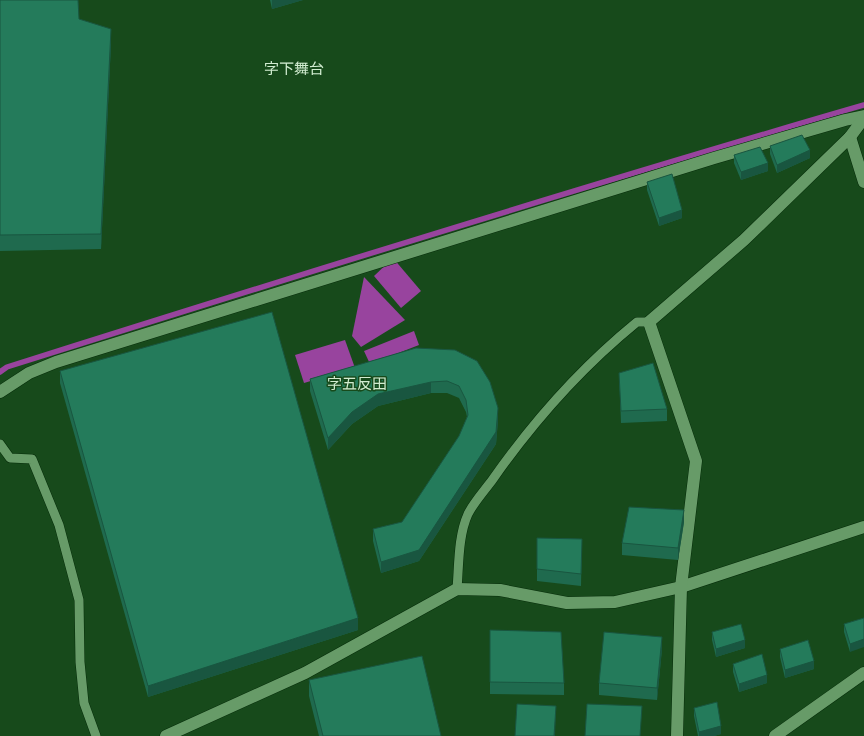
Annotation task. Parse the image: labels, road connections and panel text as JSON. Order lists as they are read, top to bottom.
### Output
{
  "districts": ["字下舞台", "字五反田"]
}
